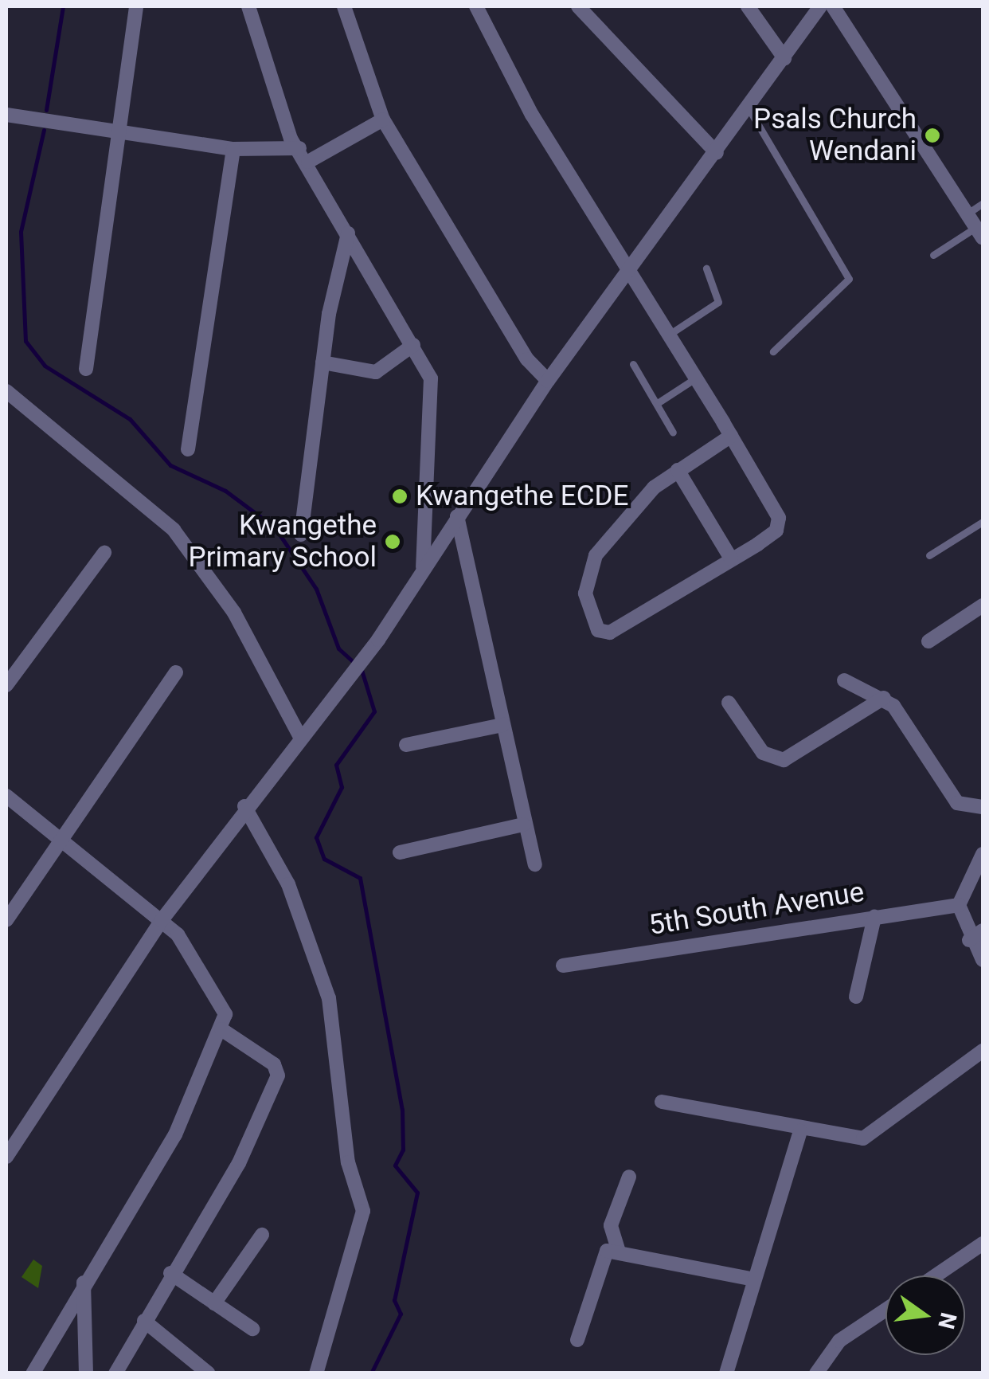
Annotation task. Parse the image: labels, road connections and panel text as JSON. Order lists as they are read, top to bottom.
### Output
{
  "streets": {
    "street": ["5th South Avenue"]
  },
  "places": ["Psals Church Wendani", "Kwangethe ECDE", "Kwangethe Primary School"],
  "north": "right"
}
